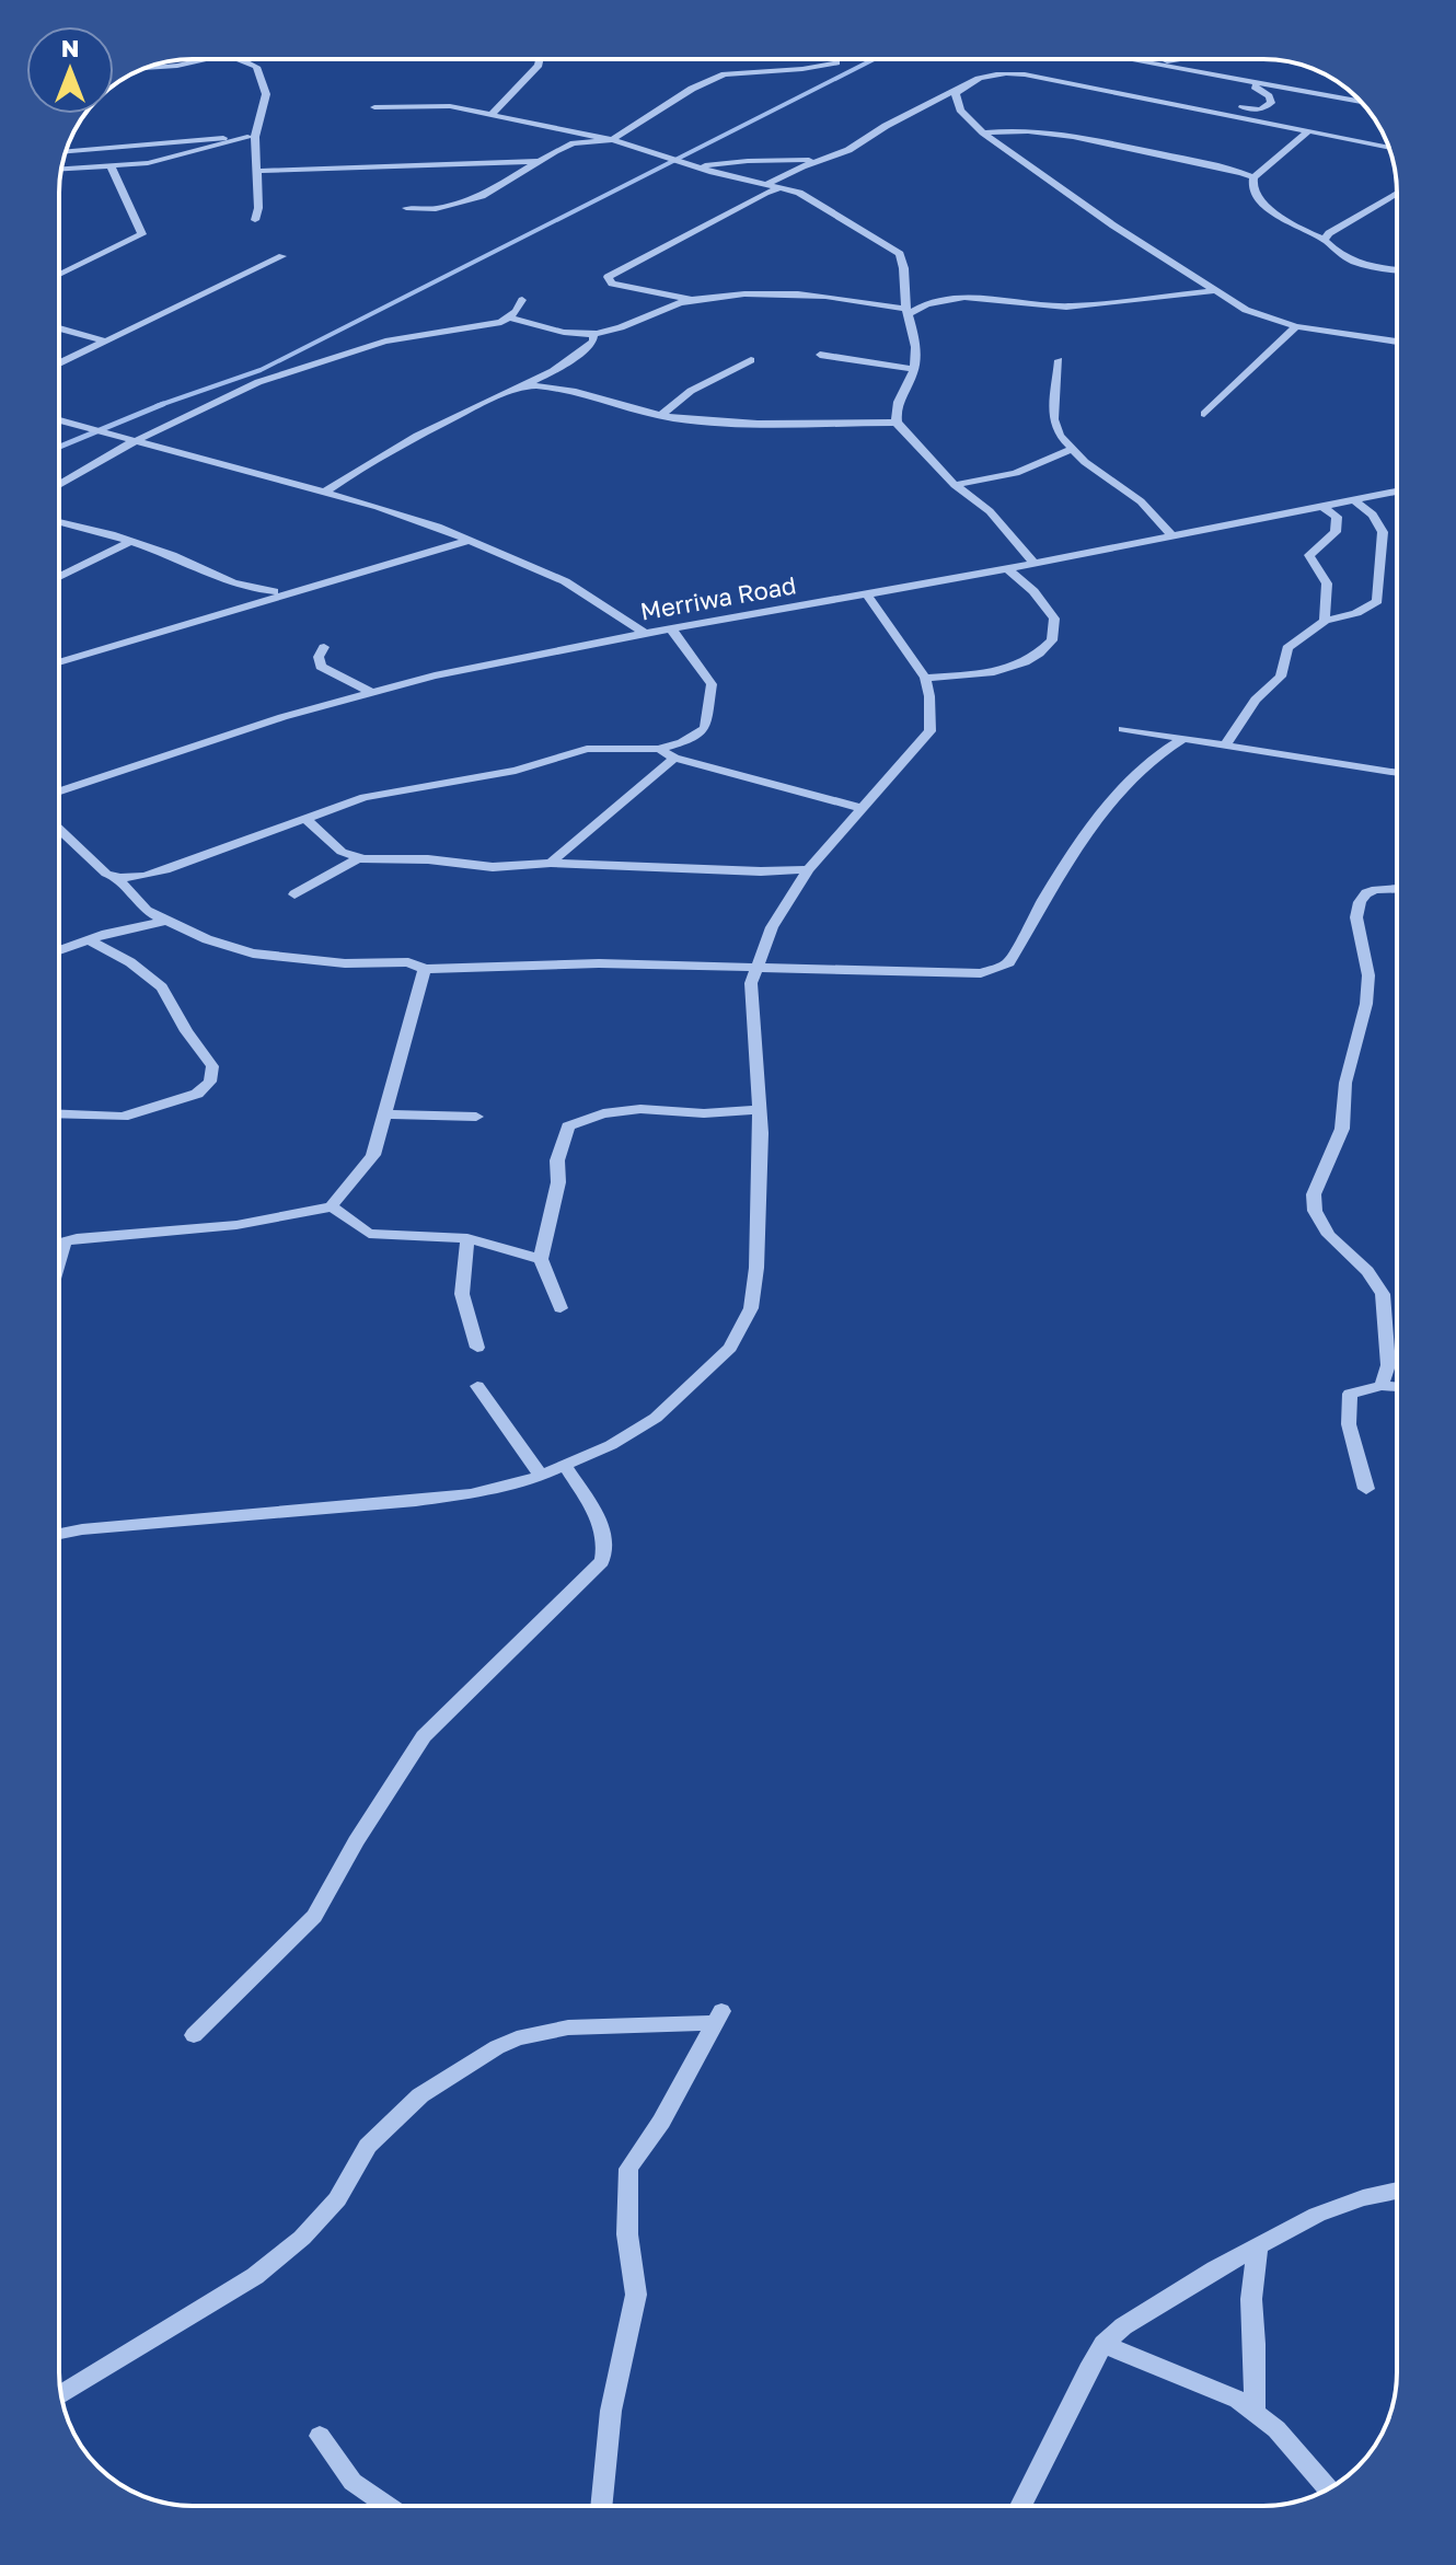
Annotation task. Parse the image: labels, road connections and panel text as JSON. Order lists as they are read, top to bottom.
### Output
{
  "streets": {
    "street": ["Merriwa Road"]
  },
  "north": "top"
}
